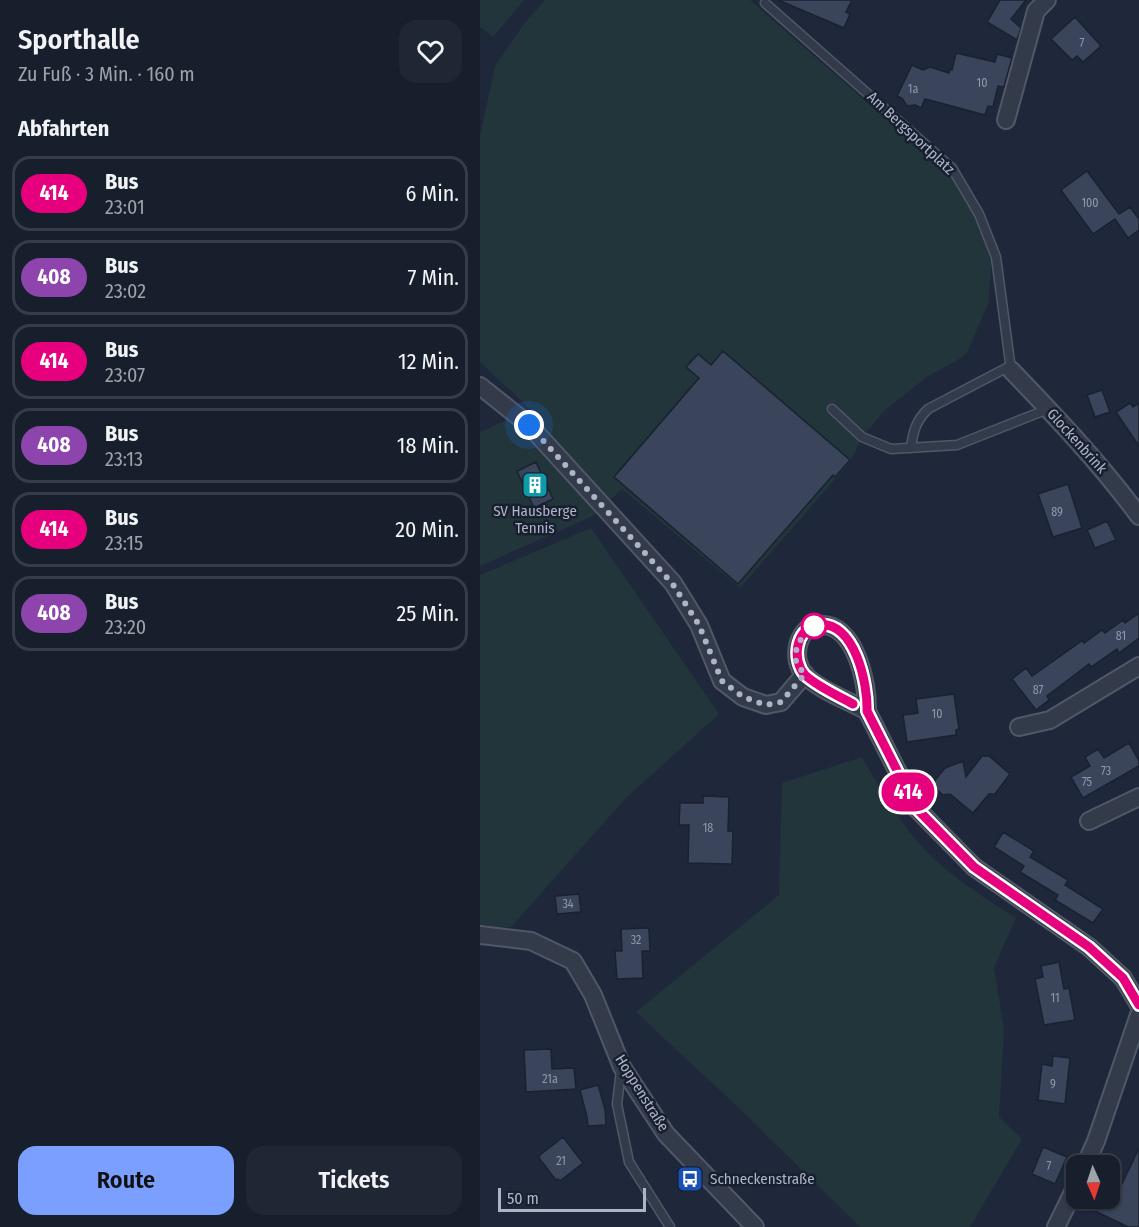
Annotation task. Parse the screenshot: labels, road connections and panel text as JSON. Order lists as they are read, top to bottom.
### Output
{
  "streets": {
    "street": ["Glockenbrink", "Hoppenstraße"],
    "lane": ["Am Bergsportplatz"]
  },
  "crossings": [
    ["Am Bergsportplatz", "Glockenbrink"]
  ],
  "places": {
    "building": ["SV Hausberge Tennis"],
    "bus stop": ["Schneckenstraße"]
  },
  "lines": ["bus line 414"],
  "house_numbers": [
    "7",
    "10",
    "1a",
    "100",
    "89",
    "81",
    "87",
    "10",
    "73",
    "75",
    "18",
    "34",
    "32",
    "11",
    "21a",
    "9",
    "21",
    "7"
  ],
  "scale_bar": "50 m",
  "north": "bottom",
  "page": {
    "heading": [
      ["Sporthalle", "Zu Fuß · 3 Min. · 160 m"],
      "Abfahrten"
    ],
    "on_map": "414",
    "list": [
      {
        "mark": "414",
        "name": "Bus",
        "note": "23:01",
        "value": "6 Min."
      },
      {
        "mark": "408",
        "name": "Bus",
        "note": "23:02",
        "value": "7 Min."
      },
      {
        "mark": "414",
        "name": "Bus",
        "note": "23:07",
        "value": "12 Min."
      },
      {
        "mark": "408",
        "name": "Bus",
        "note": "23:13",
        "value": "18 Min."
      },
      {
        "mark": "414",
        "name": "Bus",
        "note": "23:15",
        "value": "20 Min."
      },
      {
        "mark": "408",
        "name": "Bus",
        "note": "23:20",
        "value": "25 Min."
      }
    ],
    "buttons": ["Route", "Tickets"],
    "scale": "50 m"
  }
}
